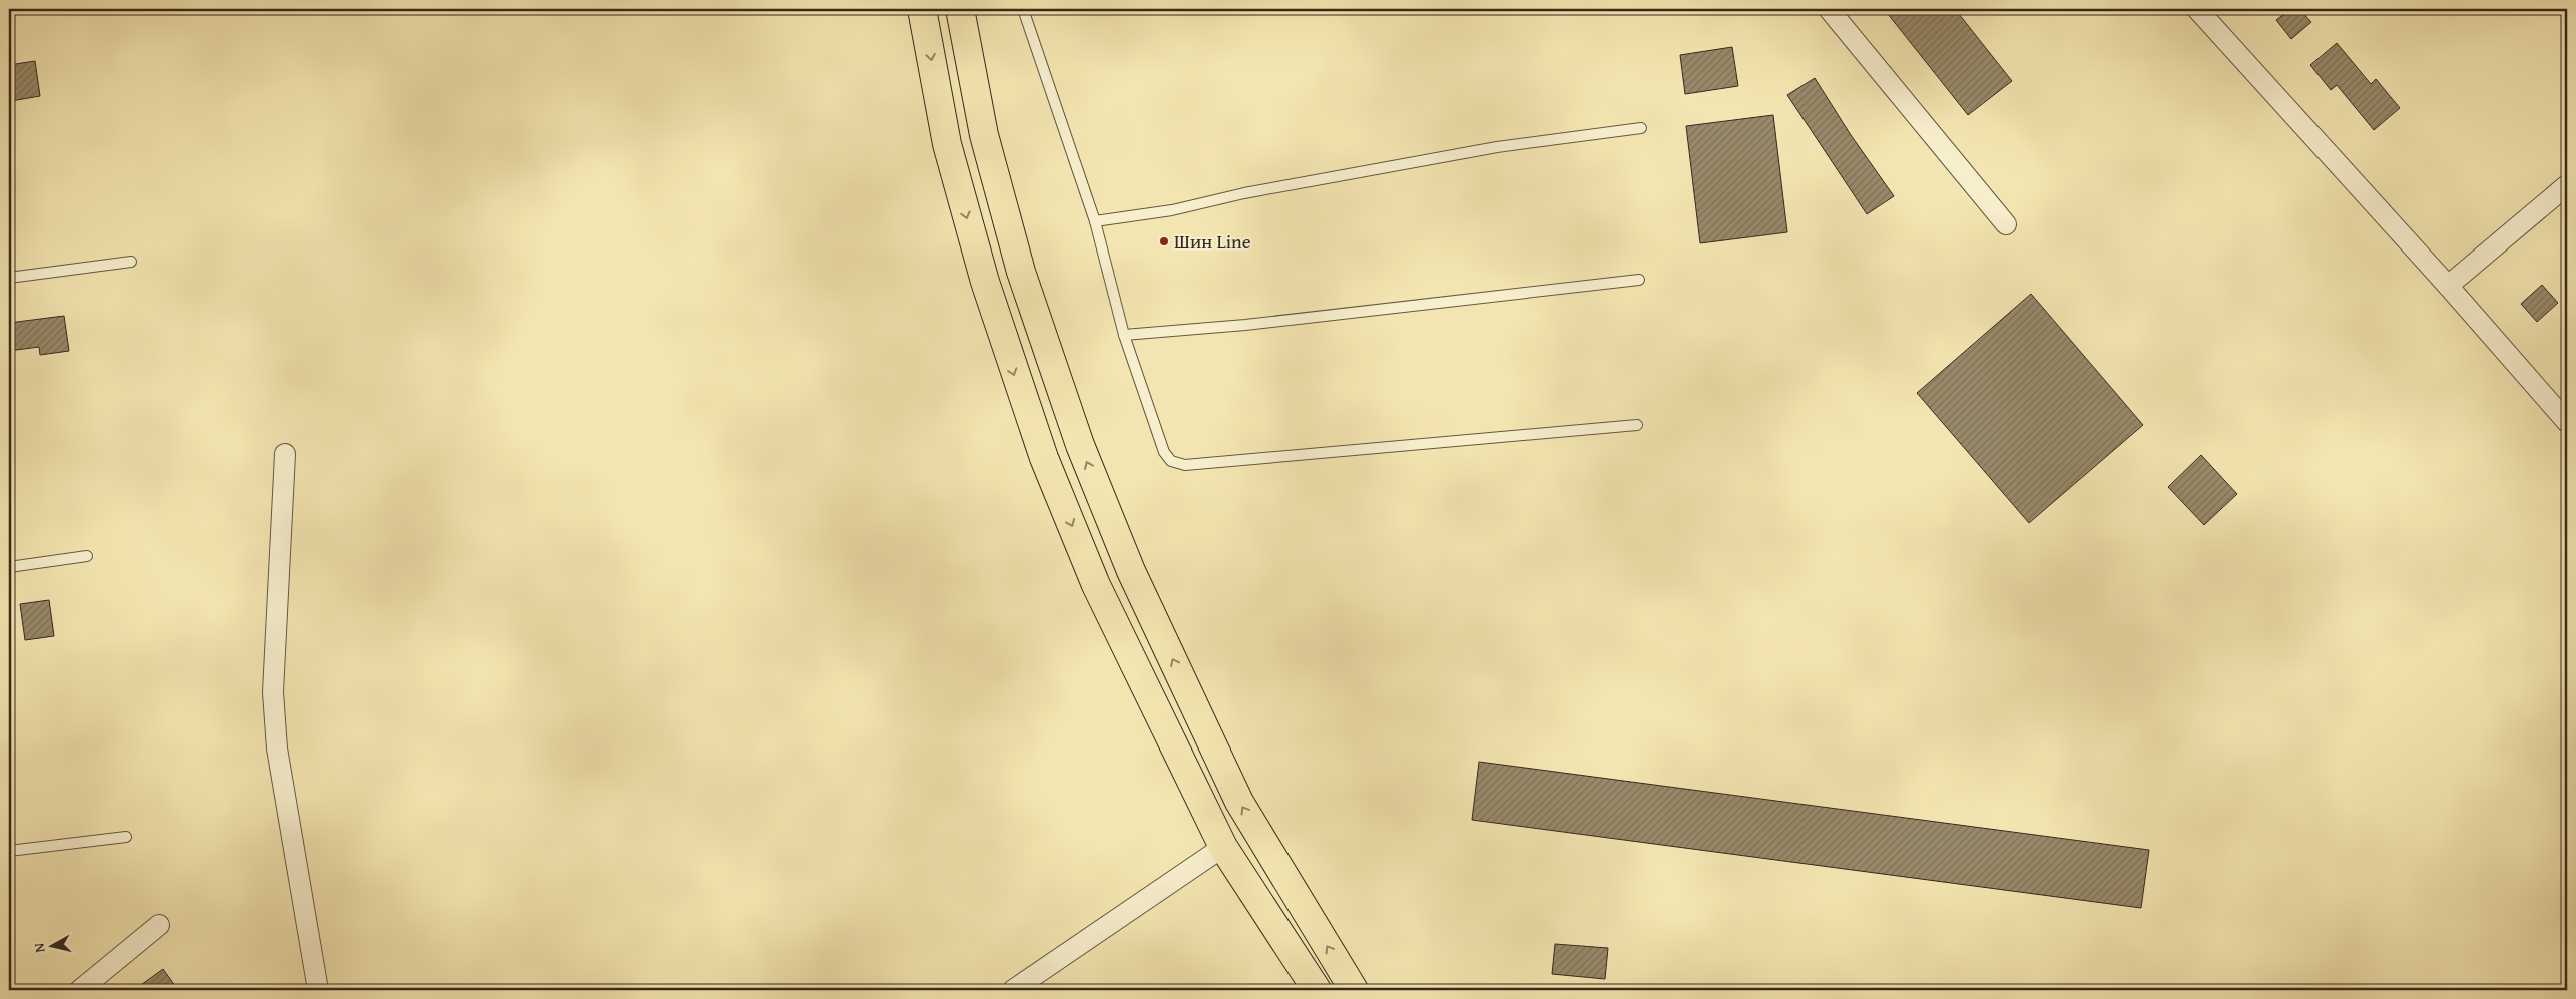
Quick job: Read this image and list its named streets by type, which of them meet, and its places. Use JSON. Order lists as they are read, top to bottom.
{
  "places": ["Шин Line"],
  "north": "left"
}
